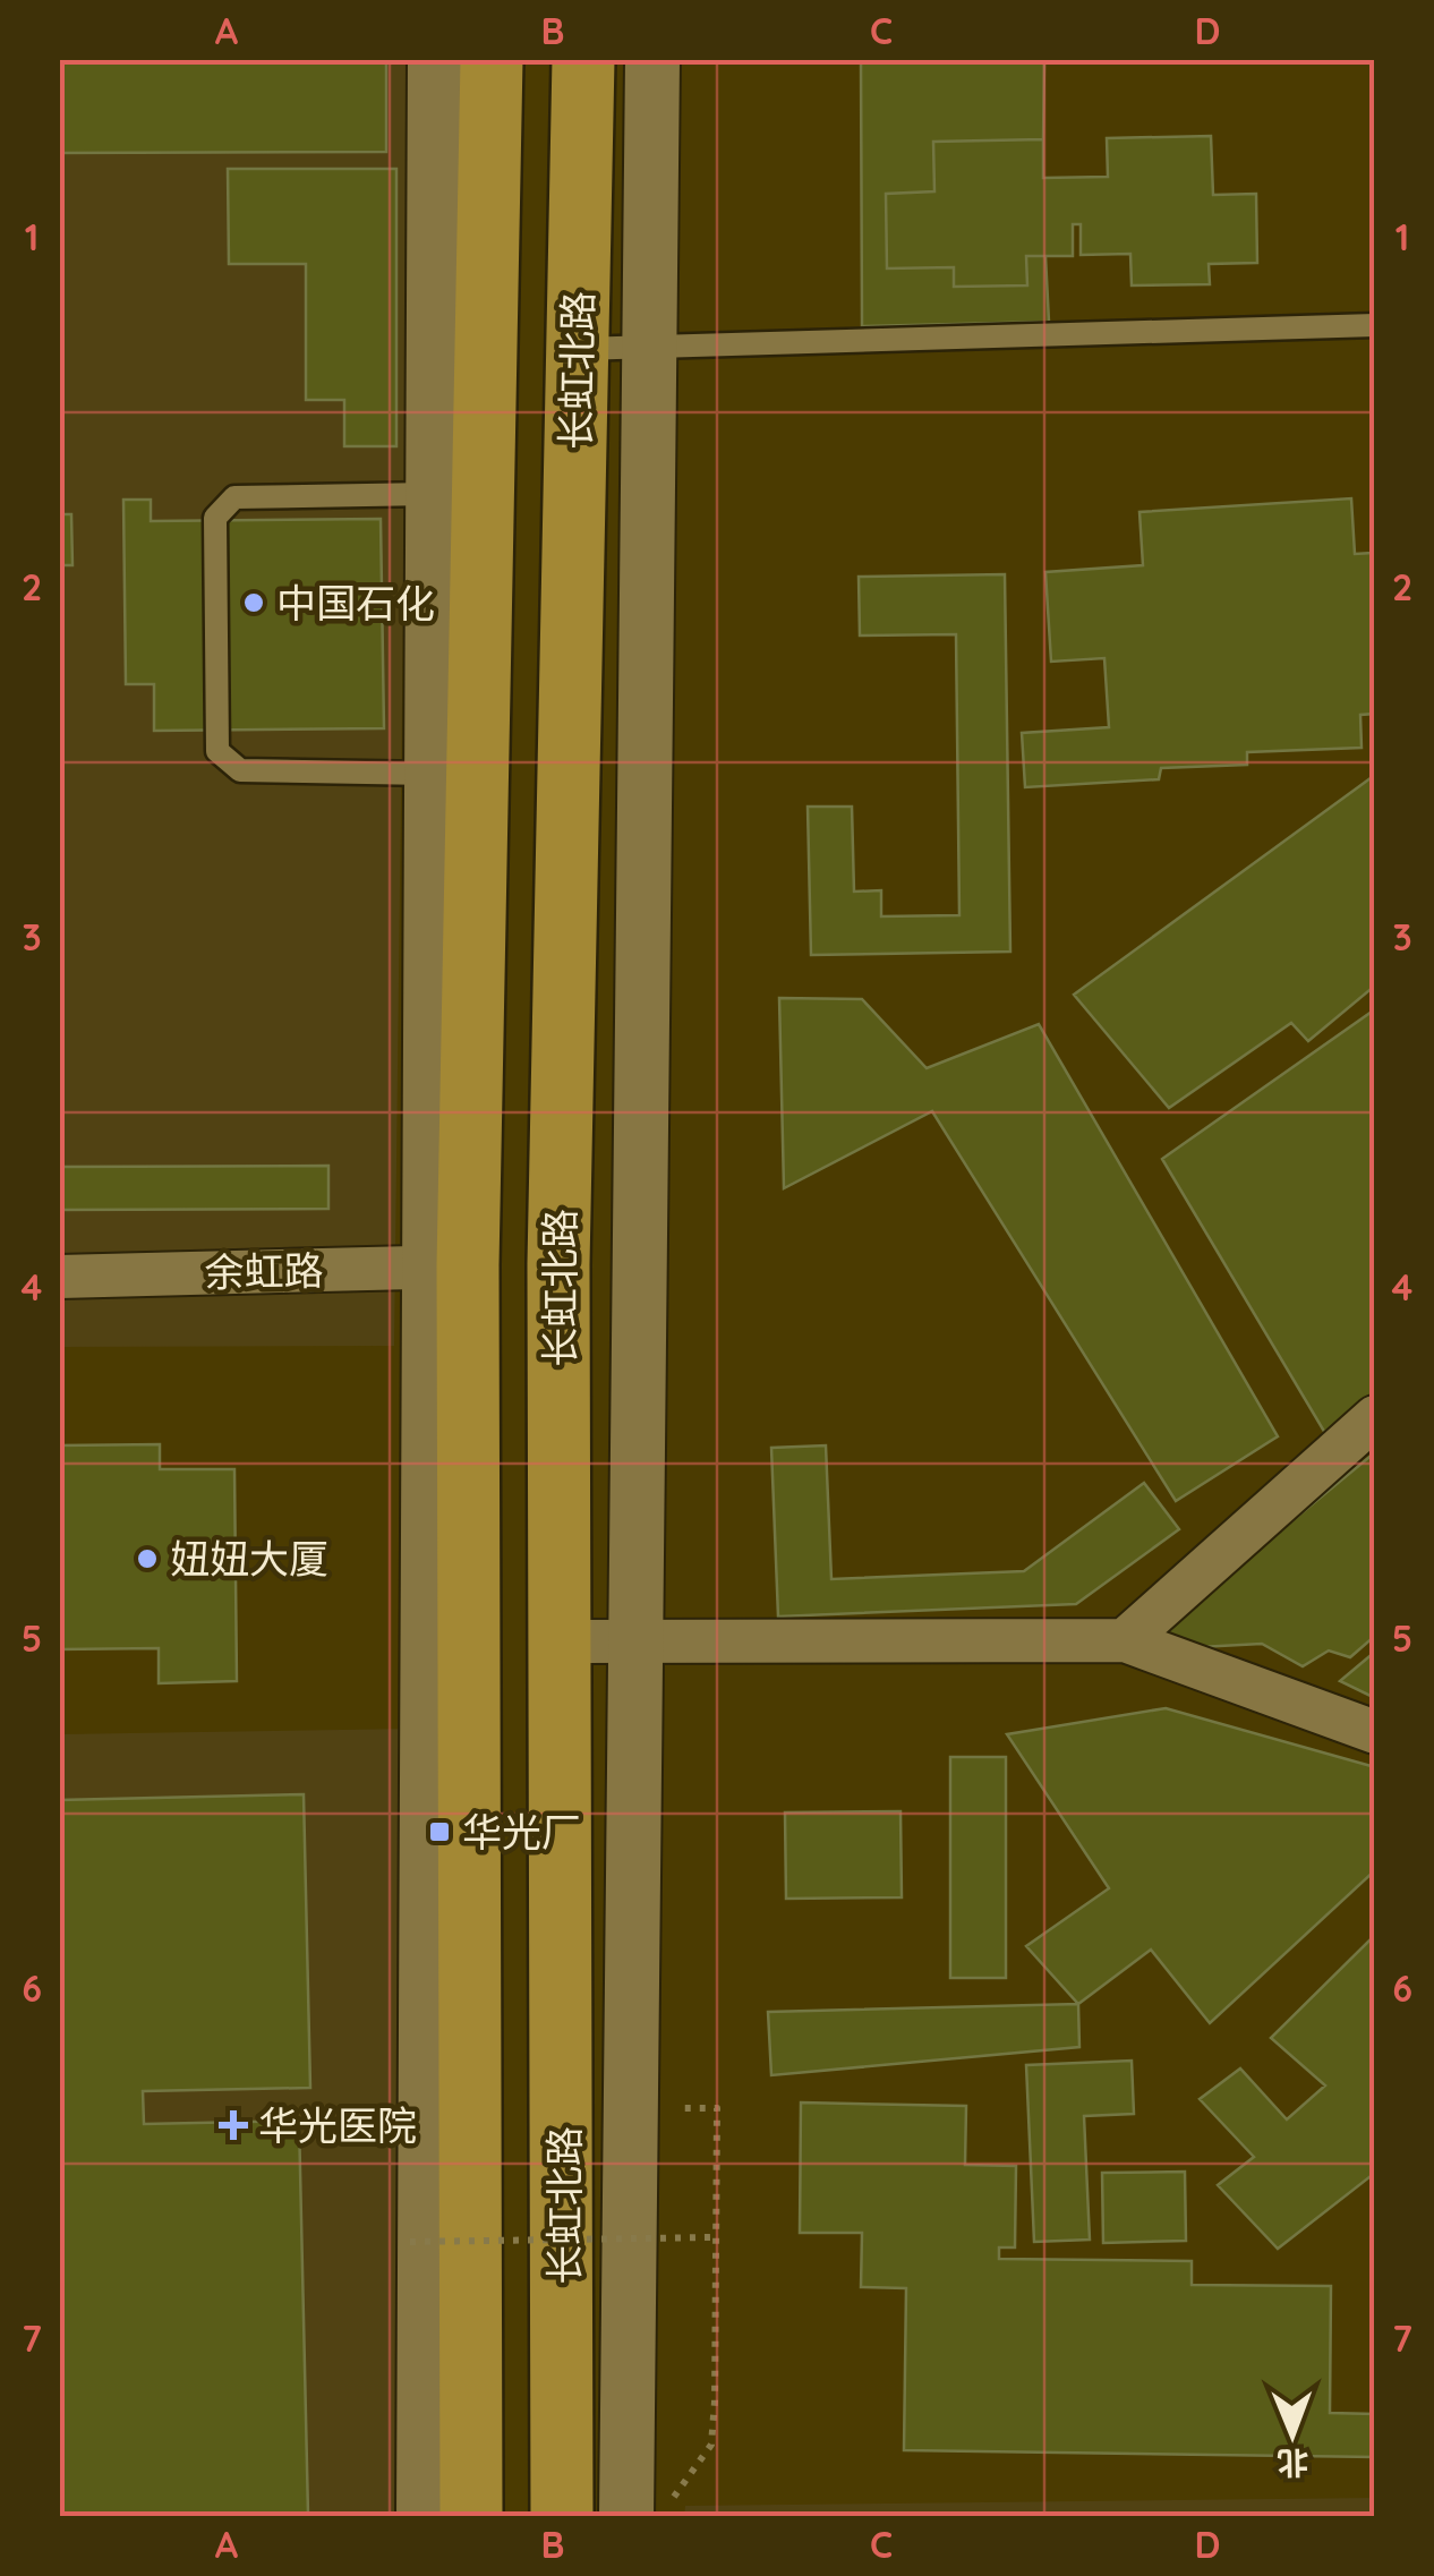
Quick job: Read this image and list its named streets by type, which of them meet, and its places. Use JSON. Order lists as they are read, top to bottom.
{
  "streets": {
    "highway": ["长虹北路"],
    "street": ["余虹路"]
  },
  "places": {
    "other": ["中国石化", "妞妞大厦"],
    "transit": ["华光厂"],
    "health": ["华光医院"]
  },
  "north": "bottom",
  "grid": {
    "columns": [
      "A",
      "B",
      "C",
      "D"
    ],
    "rows": [
      "1",
      "2",
      "3",
      "4",
      "5",
      "6",
      "7"
    ]
  }
}
